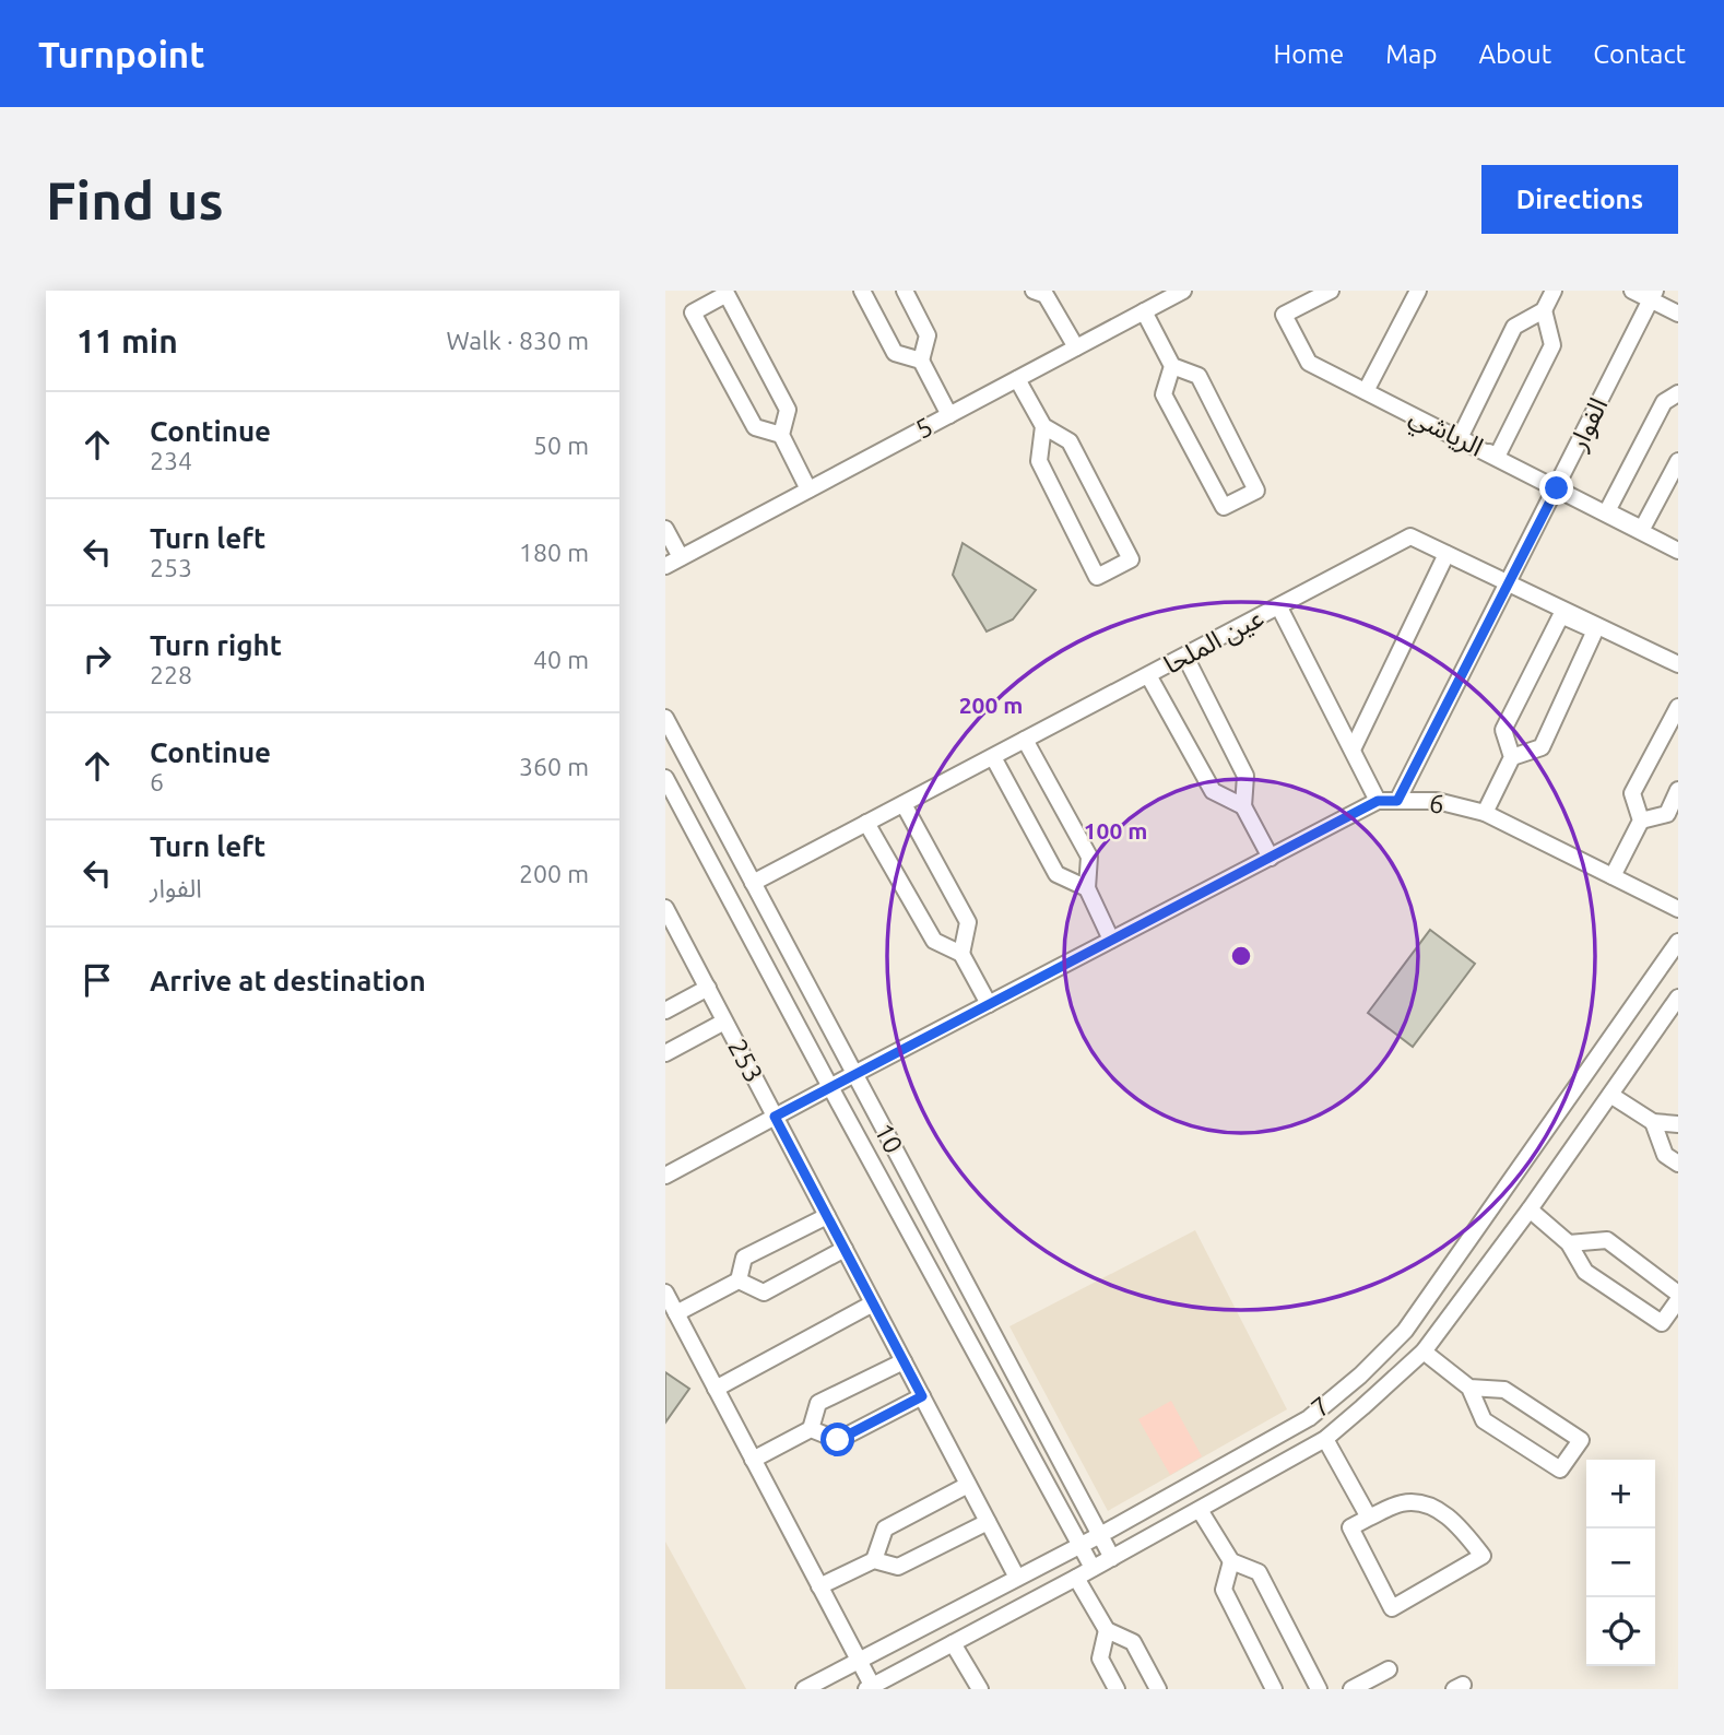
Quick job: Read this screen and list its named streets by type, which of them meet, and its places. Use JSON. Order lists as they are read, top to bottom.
{
  "streets": {
    "street": [
      "الفوار",
      "5",
      "الرياشي",
      "عين الملحا",
      "6",
      "253",
      "10",
      "7"
    ]
  },
  "crossings": [
    ["الفوار", "الرياشي"],
    ["الفوار", "عين الملحا"],
    ["الفوار", "6"],
    ["عين الملحا", "10"],
    ["6", "253"],
    ["6", "10"],
    ["253", "7"],
    ["10", "7"]
  ],
  "page": {
    "header": "Turnpoint",
    "nav": [
      "Home",
      "Map",
      "About",
      "Contact"
    ],
    "buttons": "Directions",
    "title": "Find us",
    "heading": ["11 min", "Walk · 830 m"],
    "list": [
      ["Continue", "234", "50 m"],
      ["Turn left", "253", "180 m"],
      ["Turn right", "228", "40 m"],
      ["Continue", "6", "360 m"],
      ["Turn left", "الفوار", "200 m"],
      "Arrive at destination"
    ],
    "map_buttons": ["+", "−"]
  },
  "rings": ["200 m", "100 m"]
}
